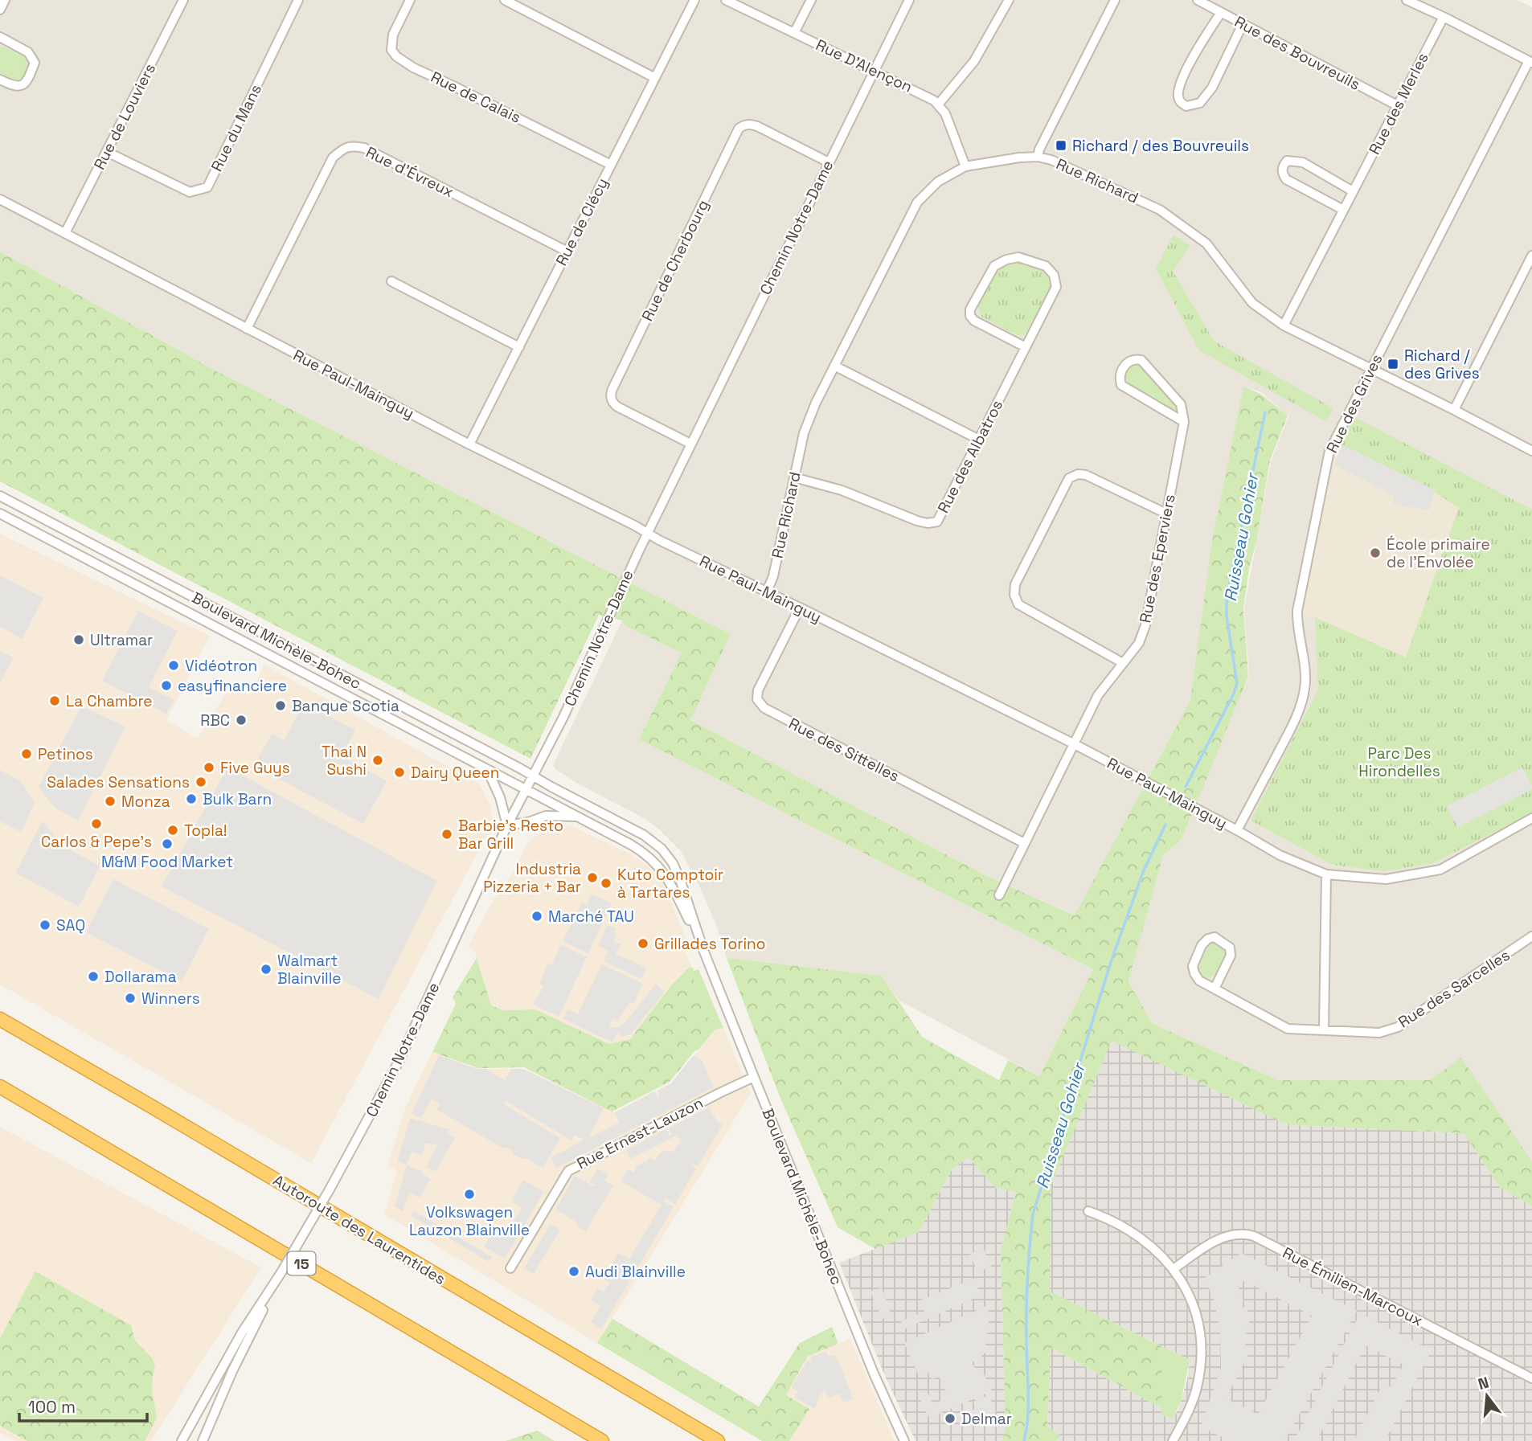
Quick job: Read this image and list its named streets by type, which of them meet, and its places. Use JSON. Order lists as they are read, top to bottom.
{
  "streets": {
    "highway": ["Autoroute des Laurentides", "15"],
    "street": [
      "Rue des Bouvreuils",
      "Rue D'Alençon",
      "Rue de Calais",
      "Rue des Merles",
      "Rue de Louviers",
      "Rue du Mans",
      "Rue d'Évreux",
      "Rue Richard",
      "Rue de Clécy",
      "Chemin Notre-Dame",
      "Rue de Cherbourg",
      "Rue Paul-Mainguy",
      "Rue des Grives",
      "Rue des Albatros",
      "Rue des Eperviers",
      "Boulevard Michèle-Bohec",
      "Rue des Sittelles",
      "Rue des Sarcelles",
      "Rue Ernest-Lauzon",
      "Rue Émilien-Marcoux"
    ]
  },
  "crossings": [
    ["Rue des Bouvreuils", "Rue des Merles"],
    ["Rue D'Alençon", "Chemin Notre-Dame"],
    ["Rue de Calais", "Rue de Clécy"],
    ["Rue des Merles", "Rue Richard"],
    ["Rue de Louviers", "Rue du Mans"],
    ["Rue de Louviers", "Rue Paul-Mainguy"],
    ["Rue d'Évreux", "Rue de Clécy"],
    ["Rue d'Évreux", "Rue Paul-Mainguy"],
    ["Rue Richard", "Rue Paul-Mainguy"],
    ["Rue Richard", "Rue des Grives"],
    ["Rue Richard", "Rue des Albatros"],
    ["Rue de Clécy", "Rue Paul-Mainguy"],
    ["Chemin Notre-Dame", "Rue de Cherbourg"],
    ["Chemin Notre-Dame", "Rue Paul-Mainguy"],
    ["Chemin Notre-Dame", "Boulevard Michèle-Bohec"],
    ["Rue Paul-Mainguy", "Rue des Grives"],
    ["Rue Paul-Mainguy", "Rue des Eperviers"],
    ["Rue Paul-Mainguy", "Rue des Sittelles"],
    ["Rue des Eperviers", "Rue des Sittelles"],
    ["Boulevard Michèle-Bohec", "Rue Ernest-Lauzon"]
  ],
  "water": ["Ruisseau Gohier"],
  "parks": ["Parc Des Hirondelles"],
  "places": {
    "transit": ["Richard / des Bouvreuils", "Richard / des Grives"],
    "other": [
      "École primaire de l'Envolée",
      "Ultramar",
      "Vidéotron",
      "easyfinanciere",
      "La Chambre",
      "Banque Scotia",
      "RBC",
      "Petinos",
      "Thai N Sushi",
      "Five Guys",
      "Dairy Queen",
      "Salades Sensations",
      "Bulk Barn",
      "Monza",
      "Carlos & Pepe's",
      "Topla!",
      "Barbie's Resto Bar Grill",
      "M&M Food Market",
      "Industria Pizzeria + Bar",
      "Kuto Comptoir à Tartares",
      "Marché TAU",
      "SAQ",
      "Grillades Torino",
      "Walmart Blainville",
      "Dollarama",
      "Winners",
      "Volkswagen Lauzon Blainville",
      "Audi Blainville",
      "Delmar"
    ]
  },
  "scale_bar": "100 m",
  "north": "top"
}
